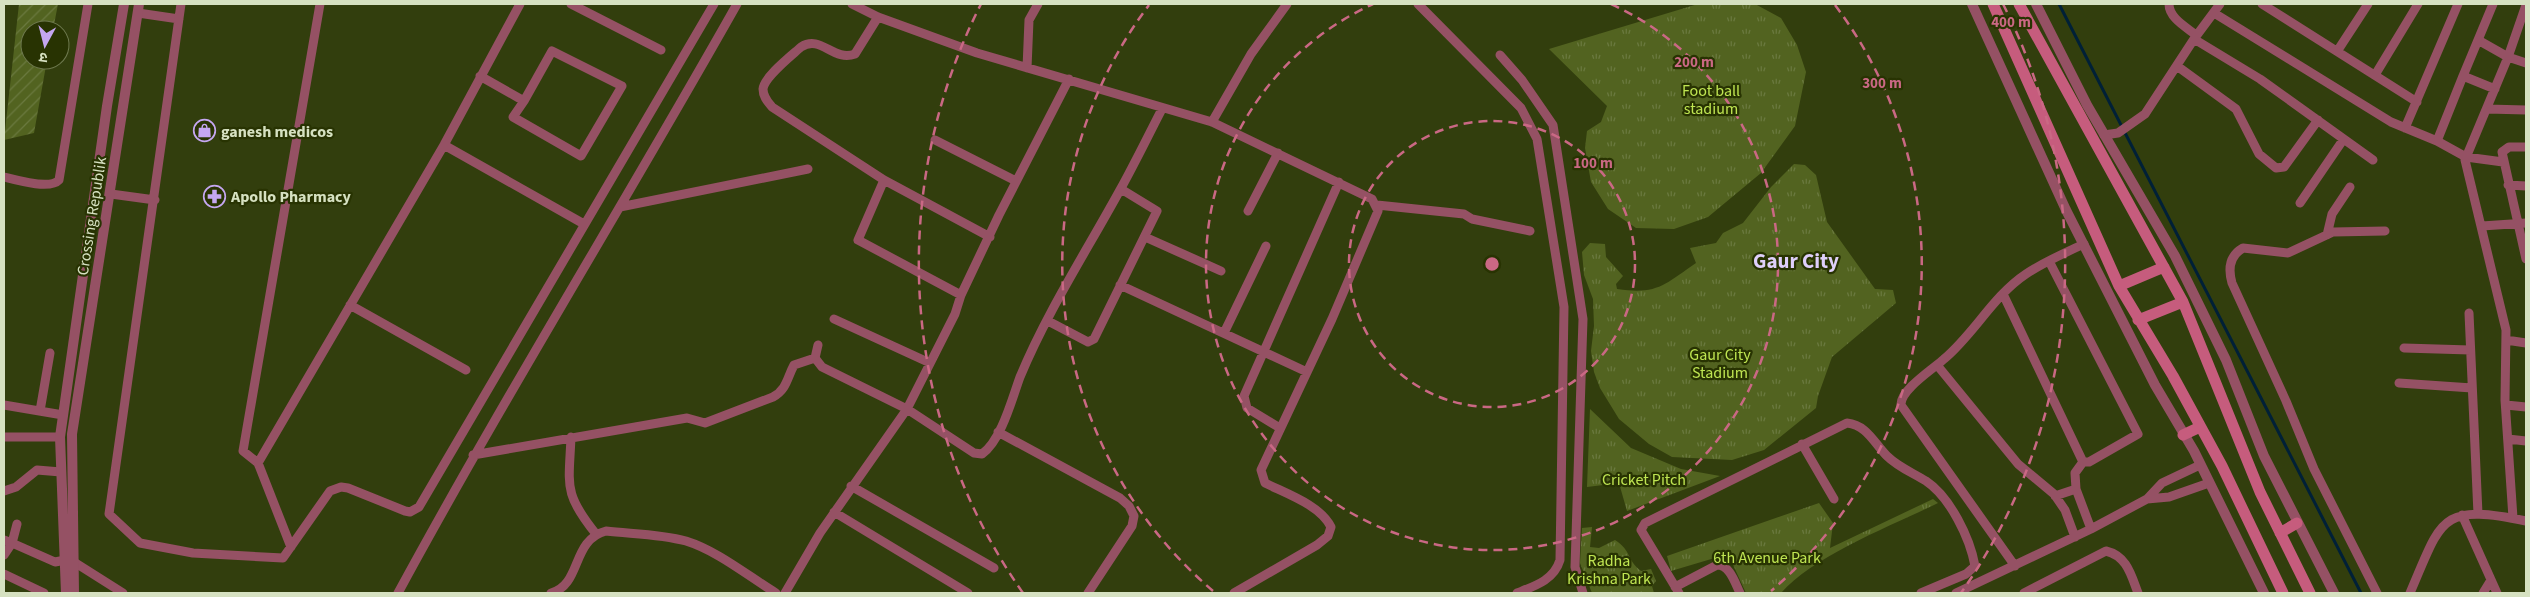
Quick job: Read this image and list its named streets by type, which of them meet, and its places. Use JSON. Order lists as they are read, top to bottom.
{
  "streets": {
    "street": ["Crossing Republik"]
  },
  "districts": ["Gaur City"],
  "parks": [
    "Foot ball stadium",
    "Gaur City Stadium",
    "Cricket Pitch",
    "6th Avenue Park",
    "Radha Krishna Park"
  ],
  "places": {
    "shop": ["ganesh medicos"],
    "pharmacy": ["Apollo Pharmacy"]
  },
  "north": "bottom",
  "rings": [
    "400 m",
    "200 m",
    "300 m",
    "100 m"
  ]
}
